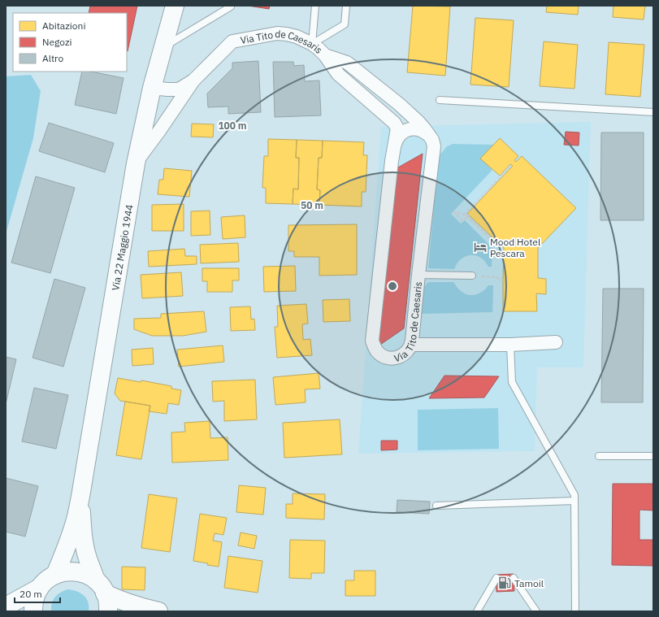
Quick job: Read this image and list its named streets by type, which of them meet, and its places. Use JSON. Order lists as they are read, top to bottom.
{
  "streets": {
    "main road": ["Via 22 Maggio 1944"],
    "street": ["Via Tito de Caesaris"]
  },
  "crossings": [
    ["Via Tito de Caesaris", "Via 22 Maggio 1944"]
  ],
  "places": {
    "hotel": ["Mood Hotel Pescara"],
    "fuel station": ["Tamoil"]
  },
  "legend": ["Abitazioni", "Negozi", "Altro"],
  "scale_bar": "20 m",
  "rings": ["100 m", "50 m"]
}
